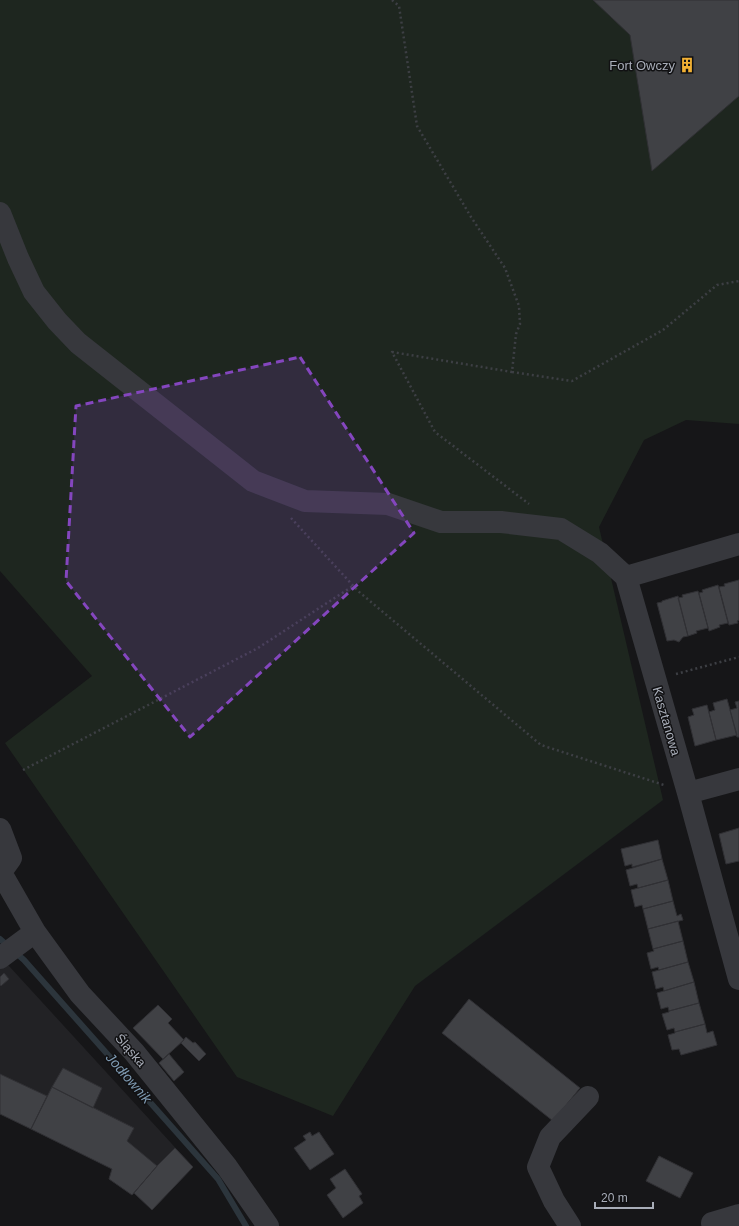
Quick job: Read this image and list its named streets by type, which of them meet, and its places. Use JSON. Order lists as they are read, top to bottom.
{
  "streets": {
    "street": ["Kasztanowa", "Śląska"]
  },
  "water": ["Jodłownik"],
  "places": {
    "building": ["Fort Owczy"]
  },
  "scale_bar": "20 m"
}
